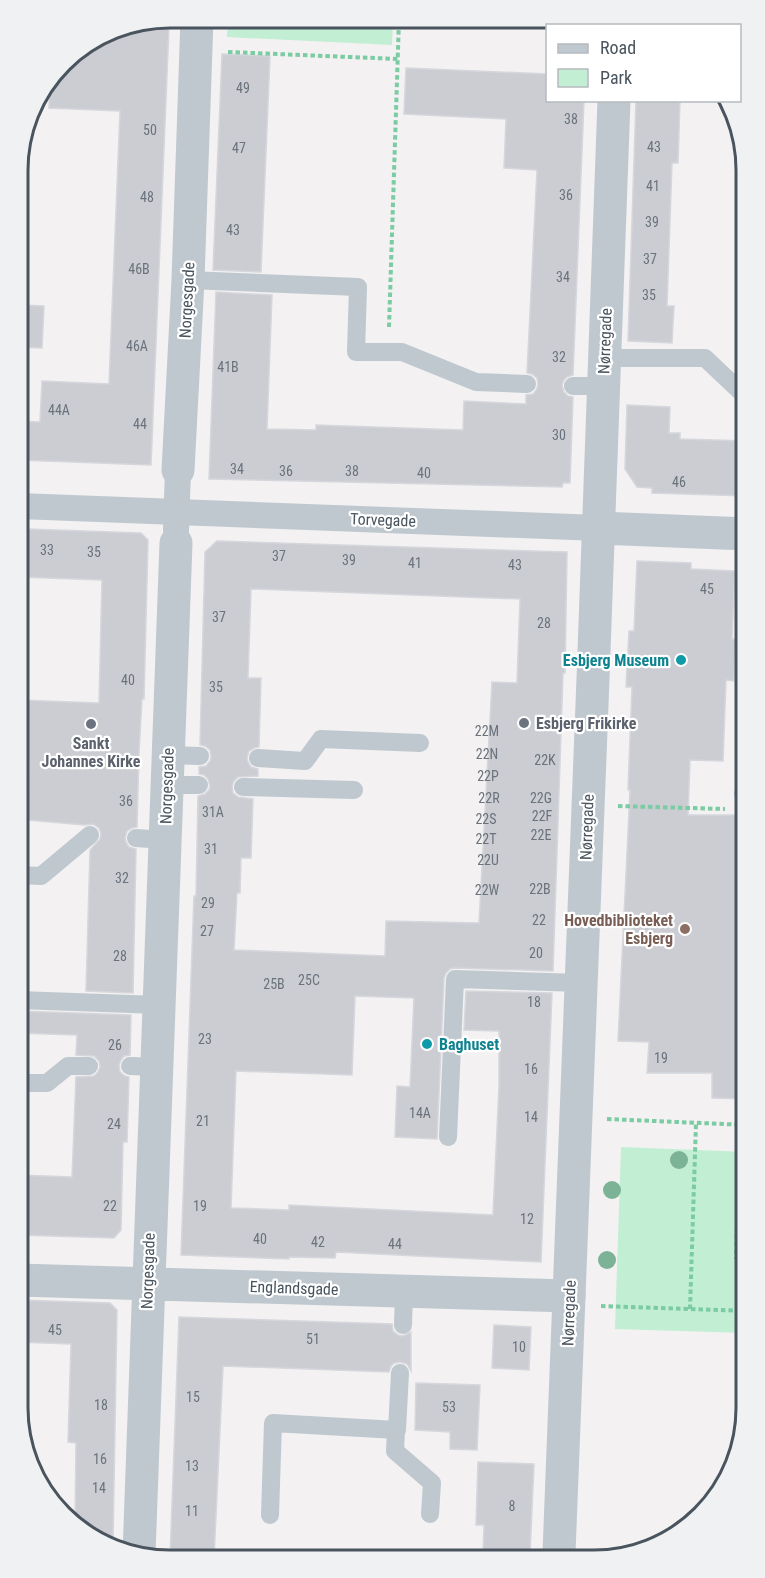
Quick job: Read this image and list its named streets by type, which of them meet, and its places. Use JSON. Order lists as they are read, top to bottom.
{
  "streets": {
    "street": [
      "Norgesgade",
      "Nørregade",
      "Torvegade",
      "Englandsgade"
    ]
  },
  "crossings": [
    ["Norgesgade", "Torvegade"],
    ["Norgesgade", "Englandsgade"],
    ["Nørregade", "Torvegade"],
    ["Nørregade", "Englandsgade"]
  ],
  "places": [
    "Esbjerg Museum",
    "Esbjerg Frikirke",
    "Sankt Johannes Kirke",
    "Hovedbiblioteket Esbjerg",
    "Baghuset"
  ],
  "house_numbers": [
    "49",
    "38",
    "50",
    "43",
    "47",
    "41",
    "36",
    "48",
    "39",
    "43",
    "37",
    "46B",
    "34",
    "35",
    "46A",
    "32",
    "41B",
    "44A",
    "44",
    "30",
    "34",
    "36",
    "38",
    "40",
    "46",
    "33",
    "35",
    "37",
    "39",
    "41",
    "43",
    "45",
    "37",
    "28",
    "40",
    "35",
    "22M",
    "22N",
    "22K",
    "22P",
    "22R",
    "22G",
    "36",
    "31A",
    "22F",
    "22S",
    "22E",
    "22T",
    "31",
    "22U",
    "32",
    "22B",
    "22W",
    "29",
    "22",
    "27",
    "20",
    "28",
    "25C",
    "25B",
    "18",
    "23",
    "26",
    "19",
    "16",
    "14A",
    "14",
    "21",
    "24",
    "22",
    "19",
    "12",
    "40",
    "42",
    "44",
    "45",
    "51",
    "10",
    "15",
    "18",
    "53",
    "16",
    "13",
    "14",
    "8",
    "11"
  ],
  "legend": ["Road", "Park"]
}
